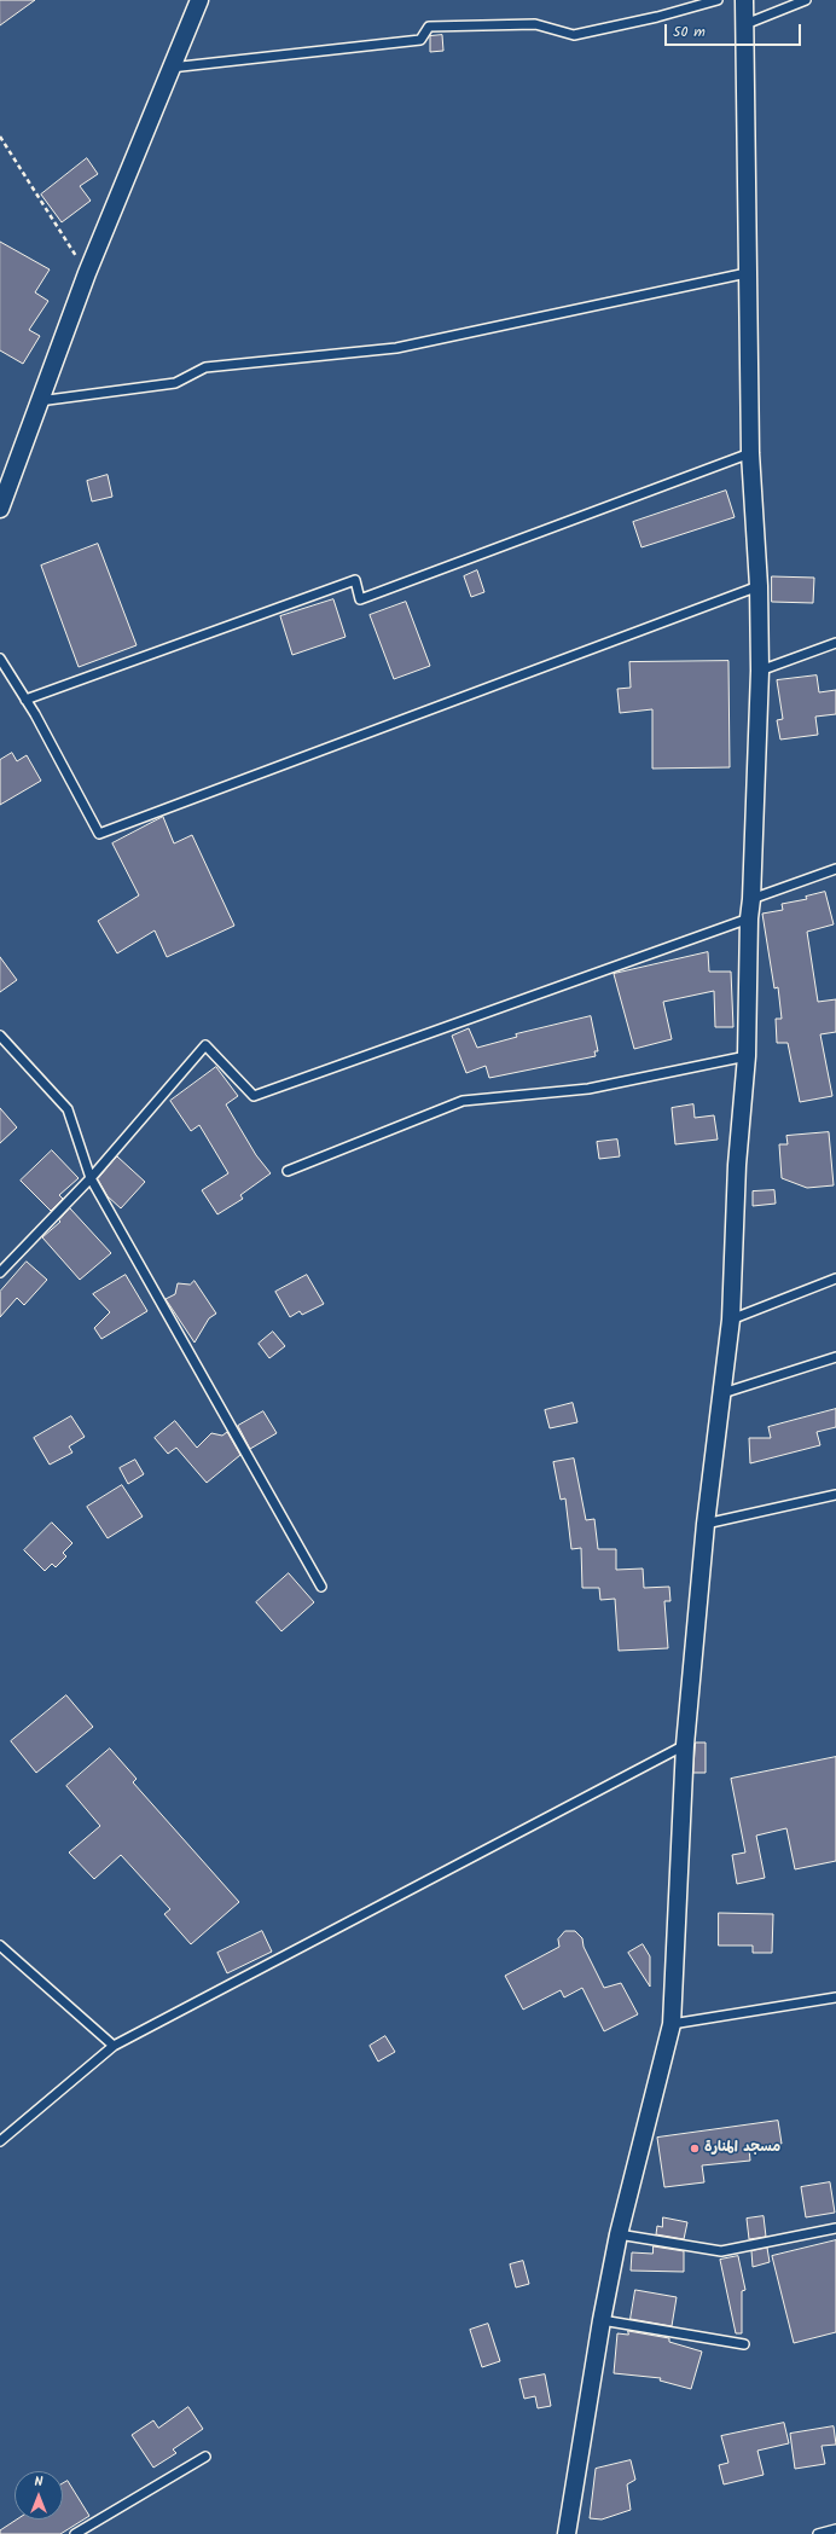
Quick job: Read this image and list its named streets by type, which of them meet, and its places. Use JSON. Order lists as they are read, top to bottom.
{
  "places": ["مسجد المنارة"],
  "scale_bar": "50 m",
  "north": "top"
}
